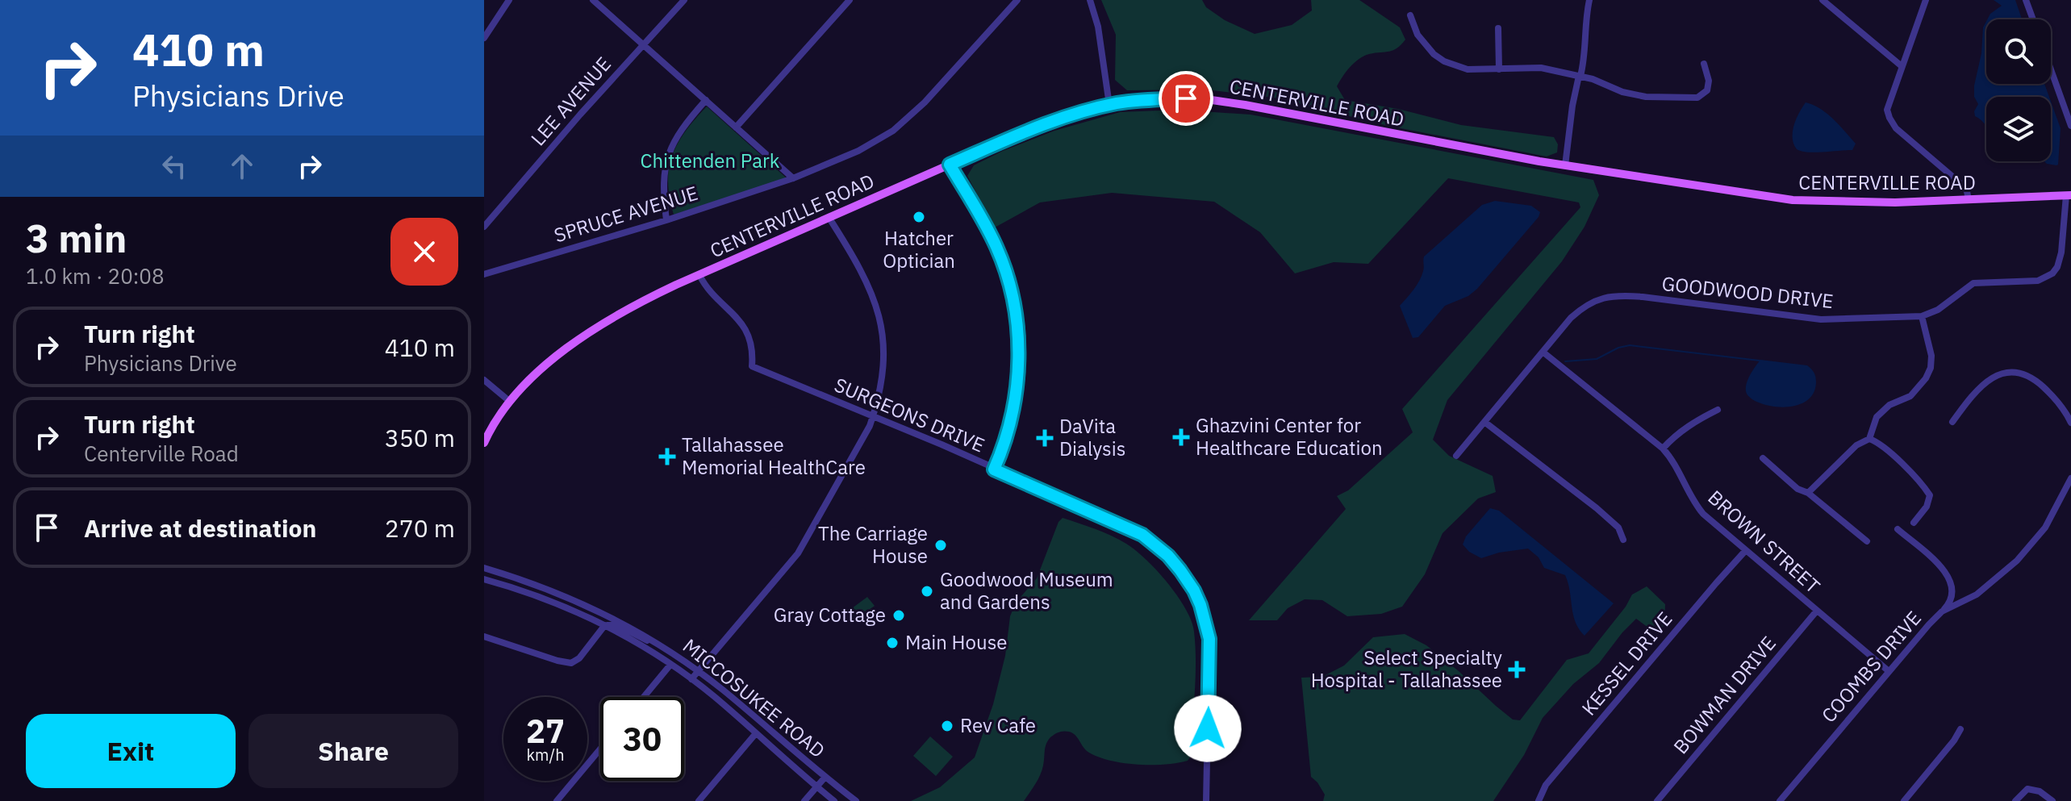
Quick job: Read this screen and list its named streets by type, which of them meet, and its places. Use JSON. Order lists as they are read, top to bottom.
{
  "streets": {
    "main road": ["CENTERVILLE ROAD"],
    "street": [
      "LEE AVENUE",
      "SPRUCE AVENUE",
      "GOODWOOD DRIVE",
      "SURGEONS DRIVE",
      "BROWN STREET",
      "KESSEL DRIVE",
      "COOMBS DRIVE",
      "BOWMAN DRIVE",
      "MICCOSUKEE ROAD"
    ]
  },
  "crossings": [
    ["CENTERVILLE ROAD", "GOODWOOD DRIVE"],
    ["CENTERVILLE ROAD", "SURGEONS DRIVE"],
    ["GOODWOOD DRIVE", "BROWN STREET"],
    ["BROWN STREET", "KESSEL DRIVE"],
    ["BROWN STREET", "COOMBS DRIVE"],
    ["BROWN STREET", "BOWMAN DRIVE"]
  ],
  "parks": ["Chittenden Park"],
  "places": {
    "other": [
      "Hatcher Optician",
      "The Carriage House",
      "Goodwood Museum and Gardens",
      "Gray Cottage",
      "Main House",
      "Rev Cafe"
    ],
    "health": [
      "Ghazvini Center for Healthcare Education",
      "DaVita Dialysis",
      "Tallahassee Memorial HealthCare",
      "Select Specialty Hospital - Tallahassee"
    ]
  },
  "page": {
    "turn": ["410 m", "Physicians Drive"],
    "heading": ["3 min", "1.0 km · 20:08"],
    "list": [
      {
        "name": "Turn right",
        "note": "Physicians Drive",
        "value": "410 m"
      },
      {
        "name": "Turn right",
        "note": "Centerville Road",
        "value": "350 m"
      },
      {
        "name": "Arrive at destination",
        "value": "270 m"
      }
    ],
    "speed": "27 km/h",
    "limit": "30",
    "buttons": ["Exit", "Share"]
  }
}
